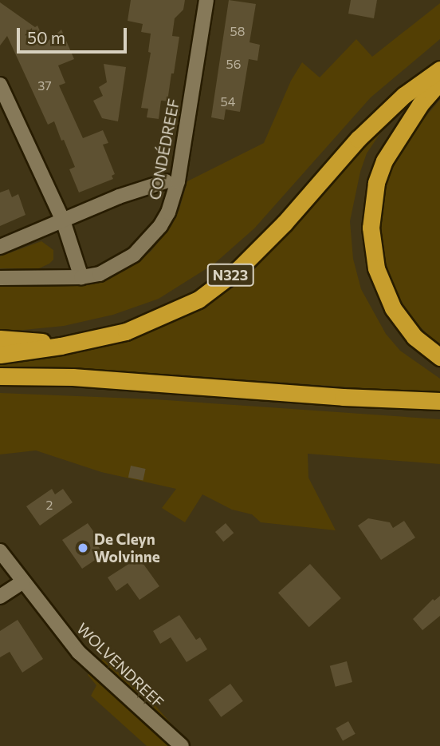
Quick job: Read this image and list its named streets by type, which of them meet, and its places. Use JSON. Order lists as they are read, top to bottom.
{
  "streets": {
    "highway": ["N323"],
    "street": ["CONDÉDREEF", "WOLVENDREEF"]
  },
  "places": ["De Cleyn Wolvinne"],
  "house_numbers": [
    "58",
    "56",
    "37",
    "54",
    "2"
  ],
  "scale_bar": "50 m"
}
